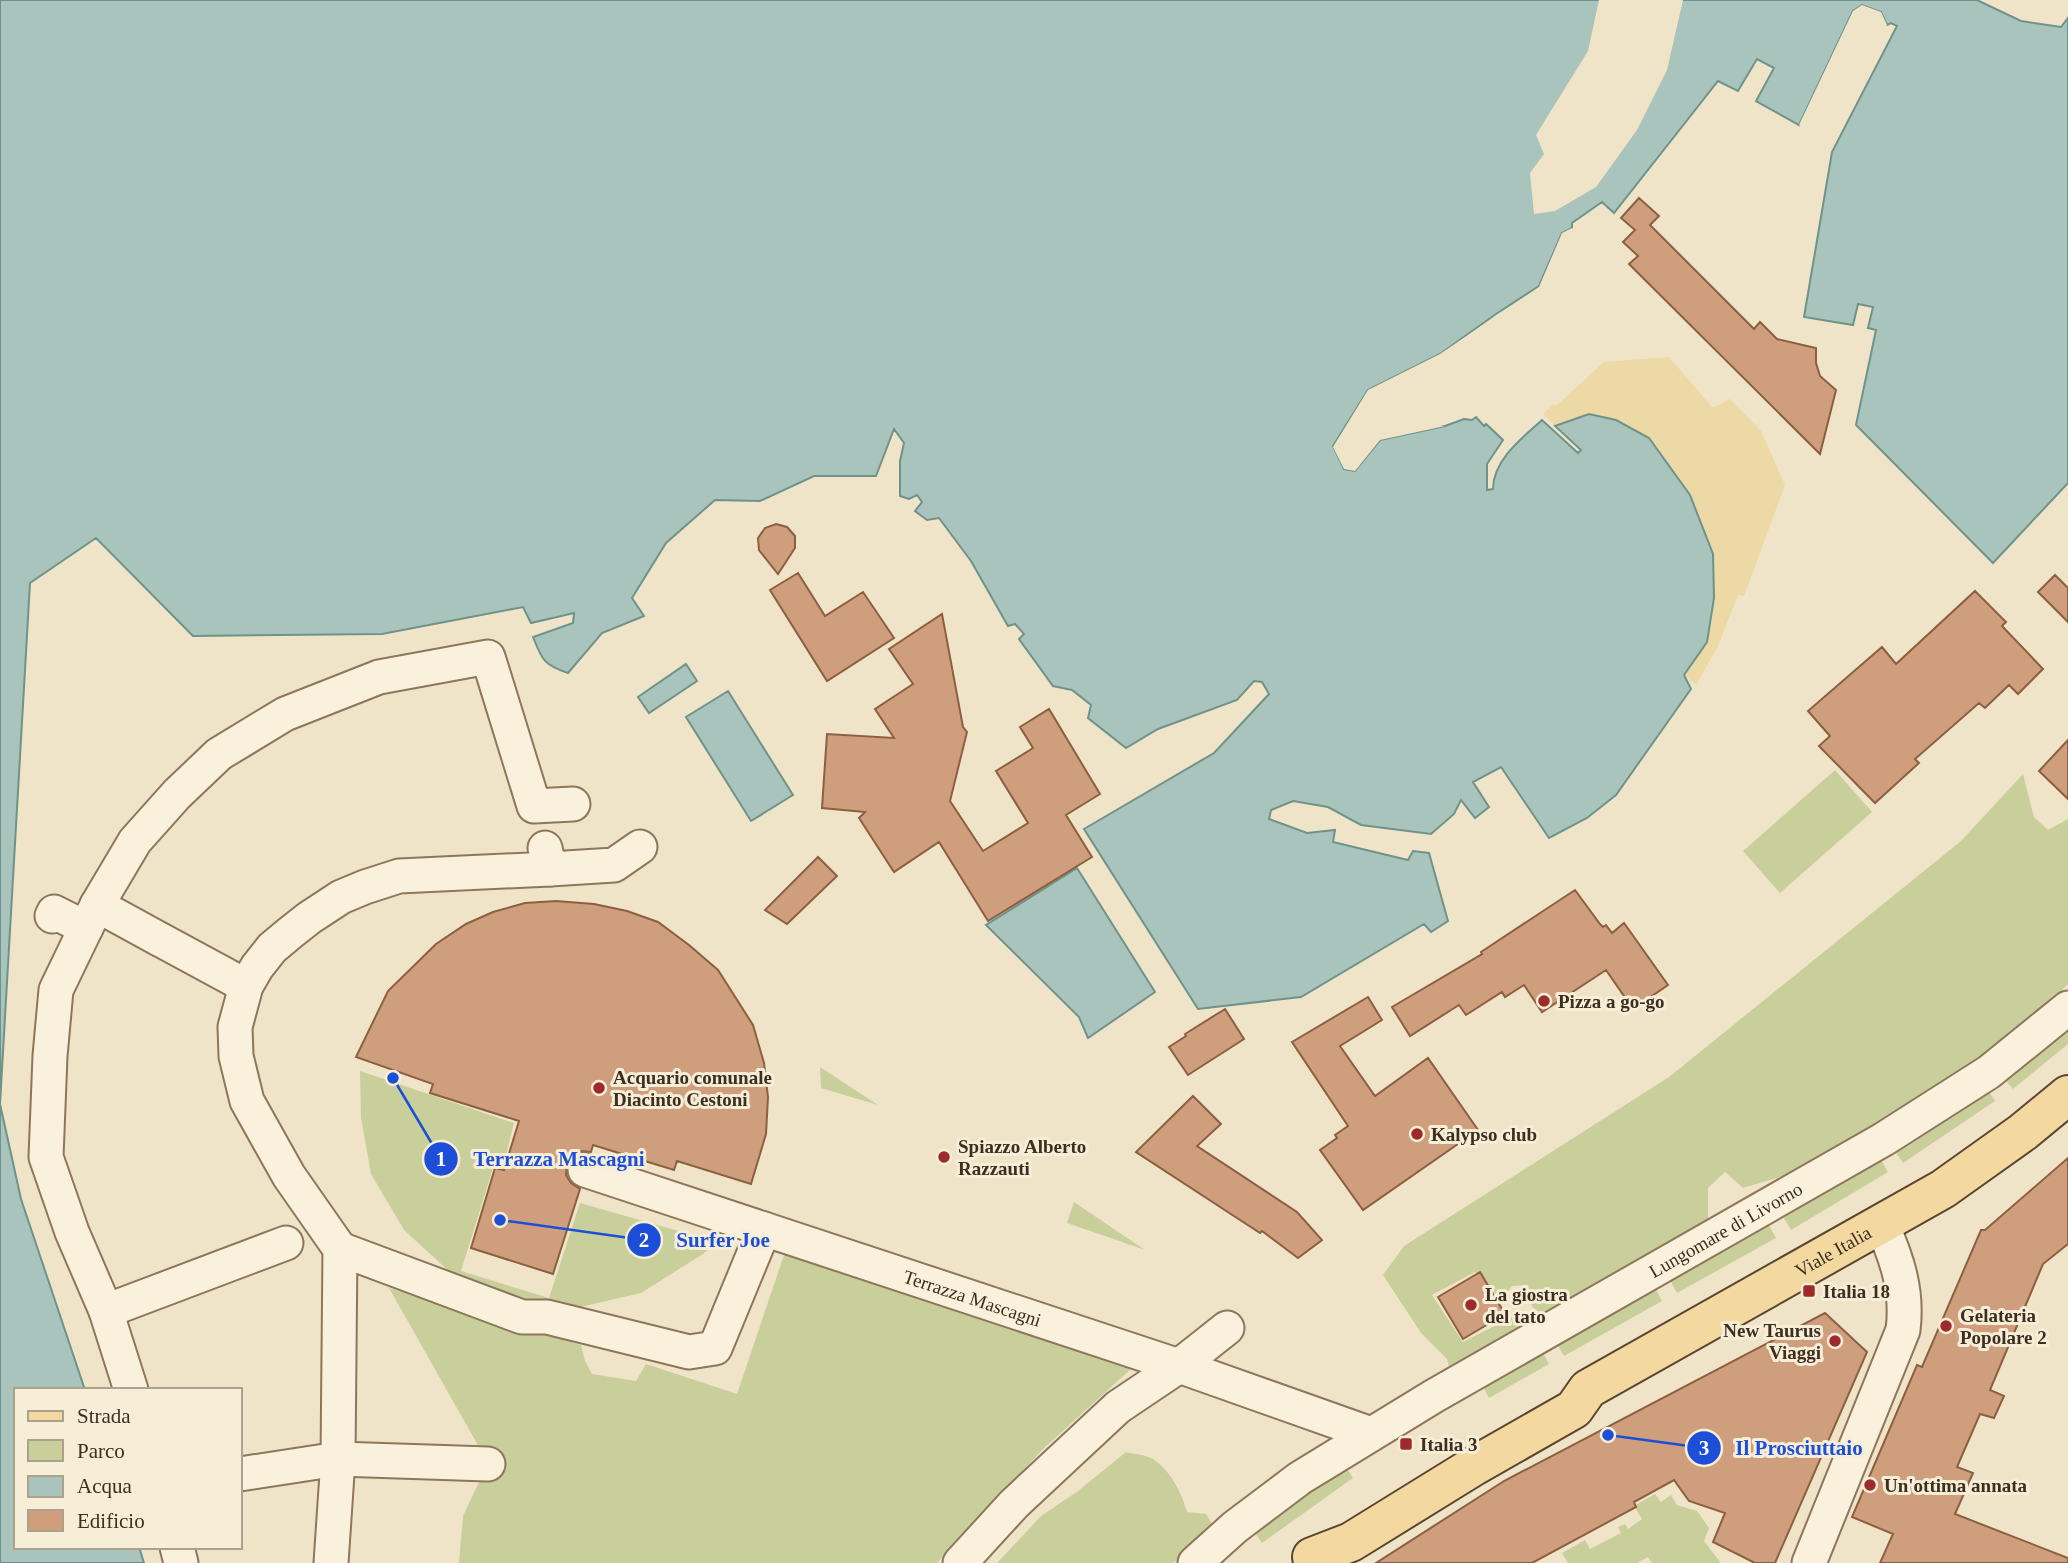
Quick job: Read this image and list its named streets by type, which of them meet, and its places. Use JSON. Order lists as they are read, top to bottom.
{
  "streets": {
    "main road": ["Viale Italia"],
    "street": ["Lungomare di Livorno", "Terrazza Mascagni"]
  },
  "crossings": [
    ["Lungomare di Livorno", "Terrazza Mascagni"]
  ],
  "places": {
    "other": [
      "Pizza a go-go",
      "Terrazza Mascagni",
      "Acquario comunale Diacinto Cestoni",
      "Kalypso club",
      "Spiazzo Alberto Razzauti",
      "Surfer Joe",
      "La giostra del tato",
      "Gelateria Popolare 2",
      "New Taurus Viaggi",
      "Il Prosciuttaio",
      "Un'ottima annata"
    ],
    "transit": ["Italia 18", "Italia 3"]
  },
  "legend": [
    "Strada",
    "Parco",
    "Acqua",
    "Edificio"
  ]
}
